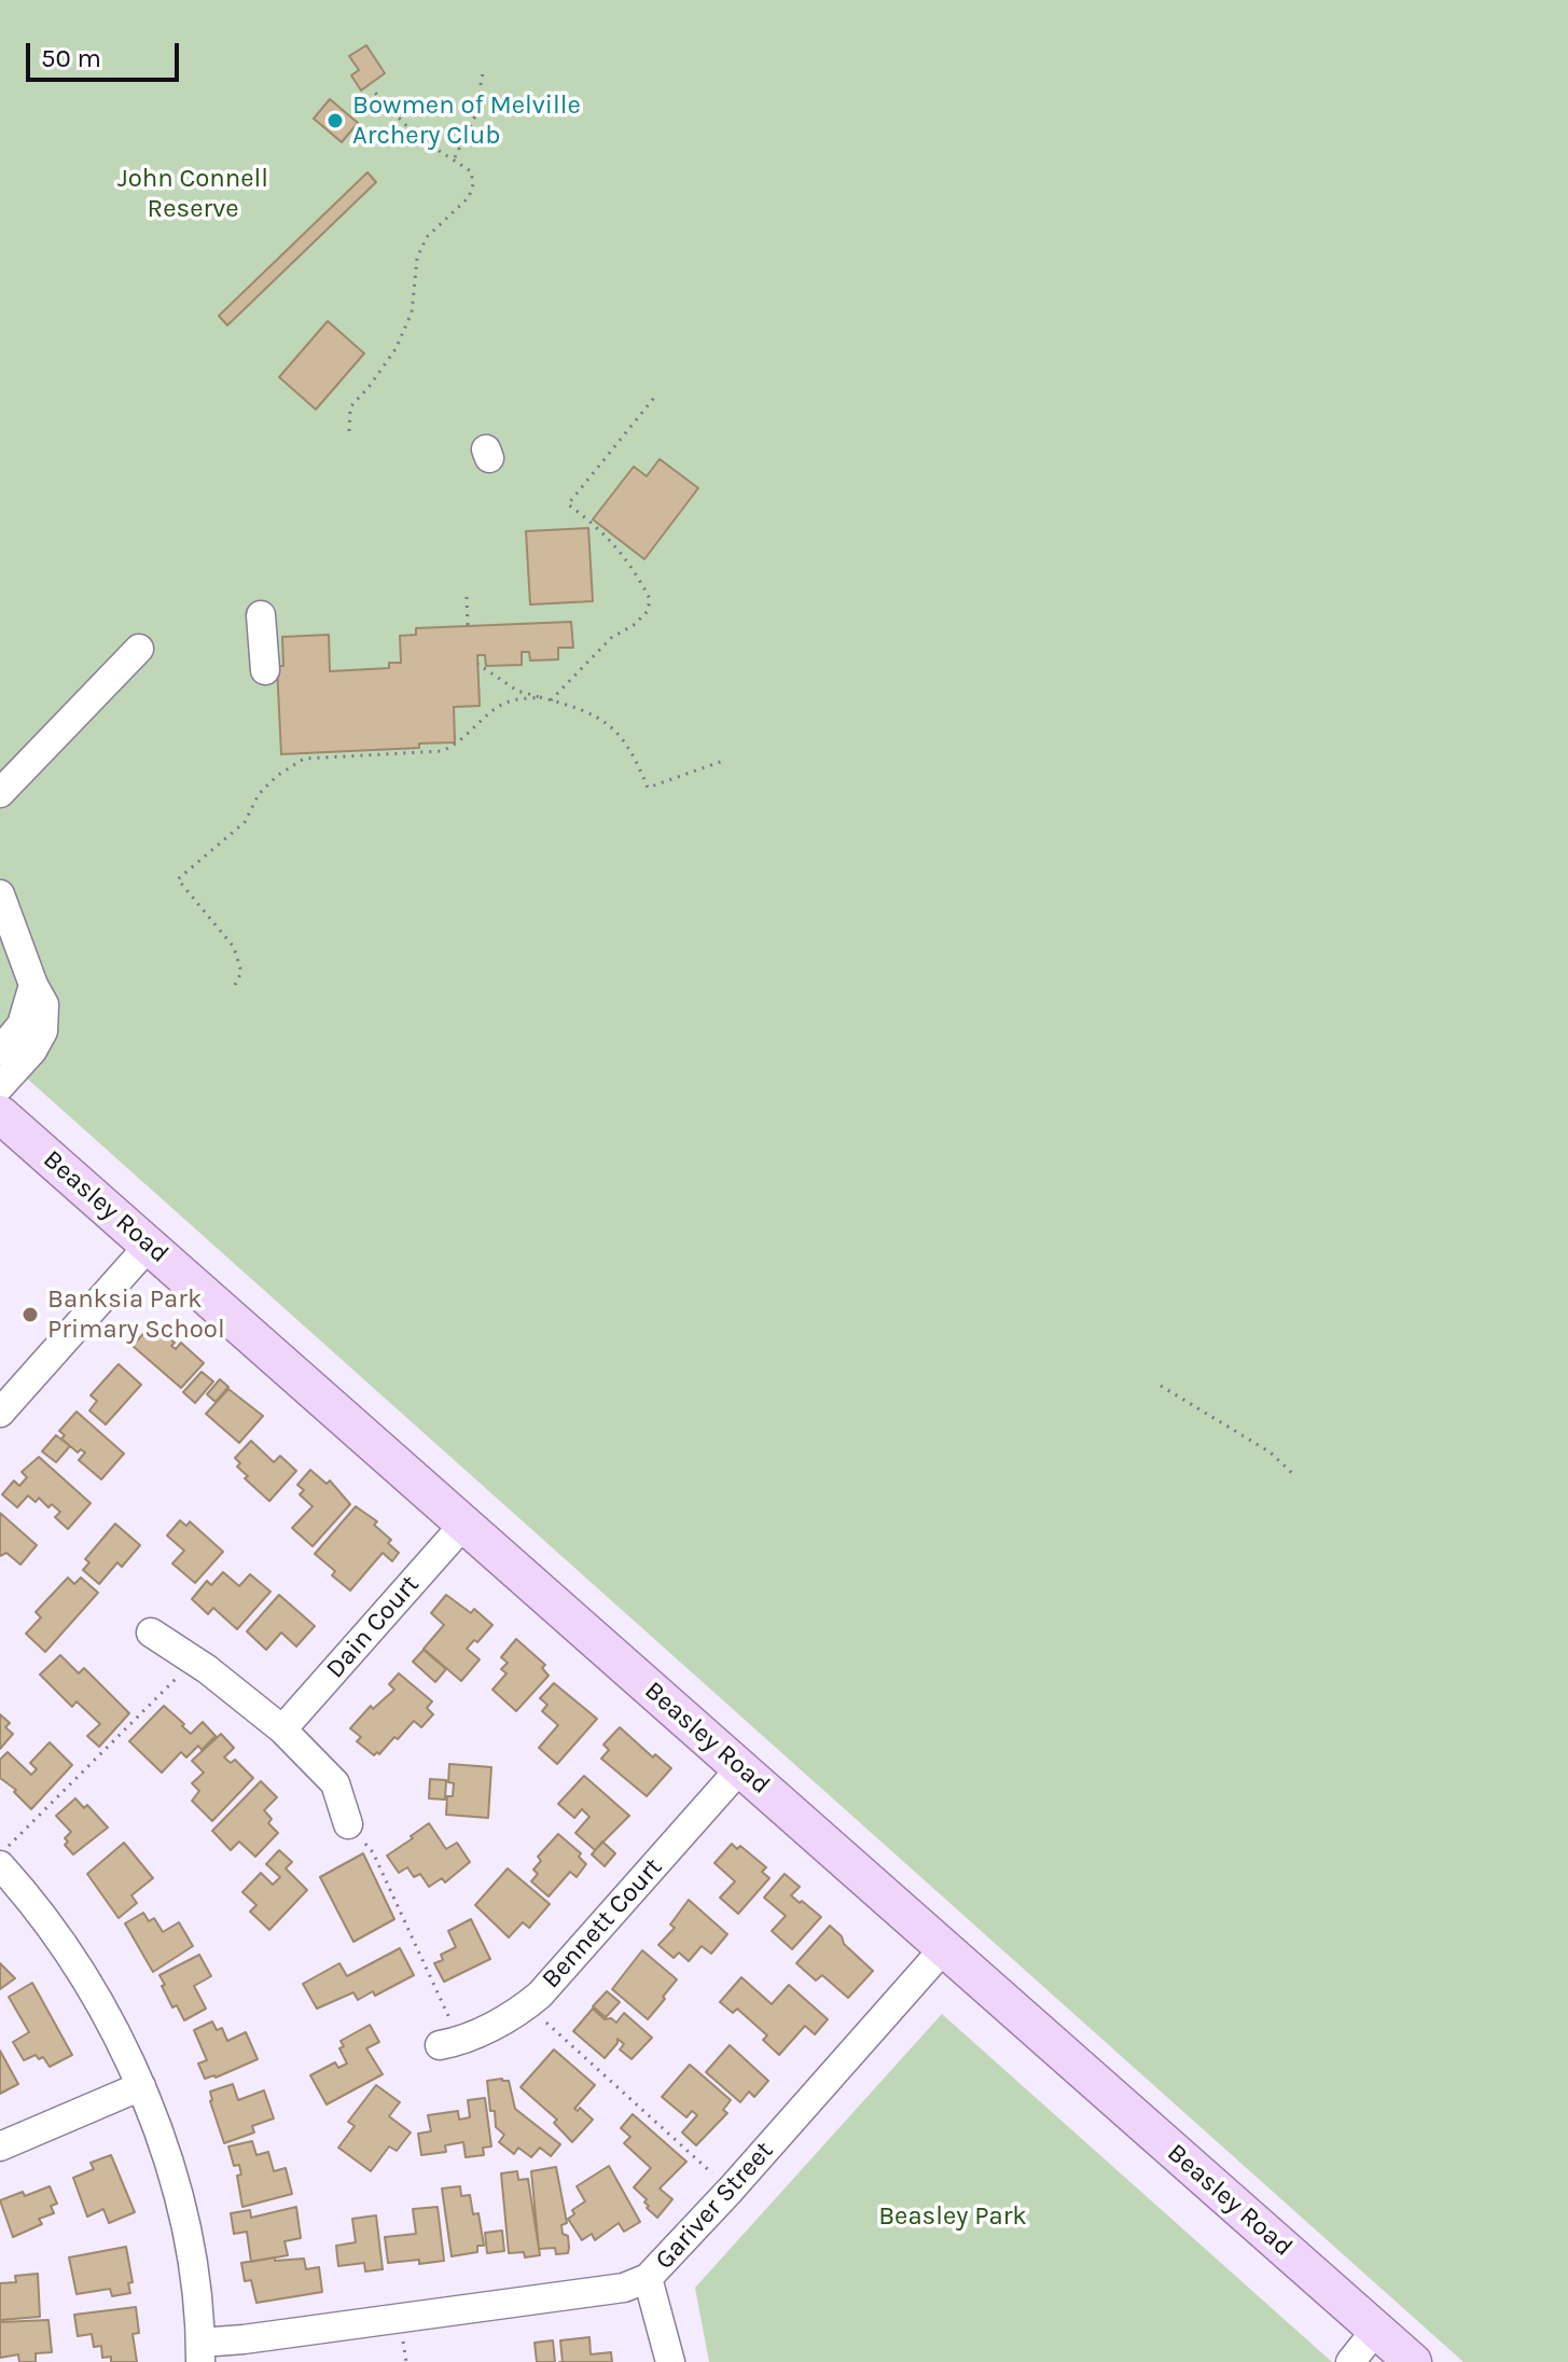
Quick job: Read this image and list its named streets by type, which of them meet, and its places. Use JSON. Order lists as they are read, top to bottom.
{
  "streets": {
    "main road": ["Beasley Road"],
    "street": ["Dain Court", "Bennett Court", "Gariver Street"]
  },
  "crossings": [
    ["Beasley Road", "Dain Court"],
    ["Beasley Road", "Bennett Court"],
    ["Beasley Road", "Gariver Street"]
  ],
  "parks": ["John Connell Reserve", "Beasley Park"],
  "places": ["Bowmen of Melville Archery Club", "Banksia Park Primary School"],
  "scale_bar": "50 m"
}
